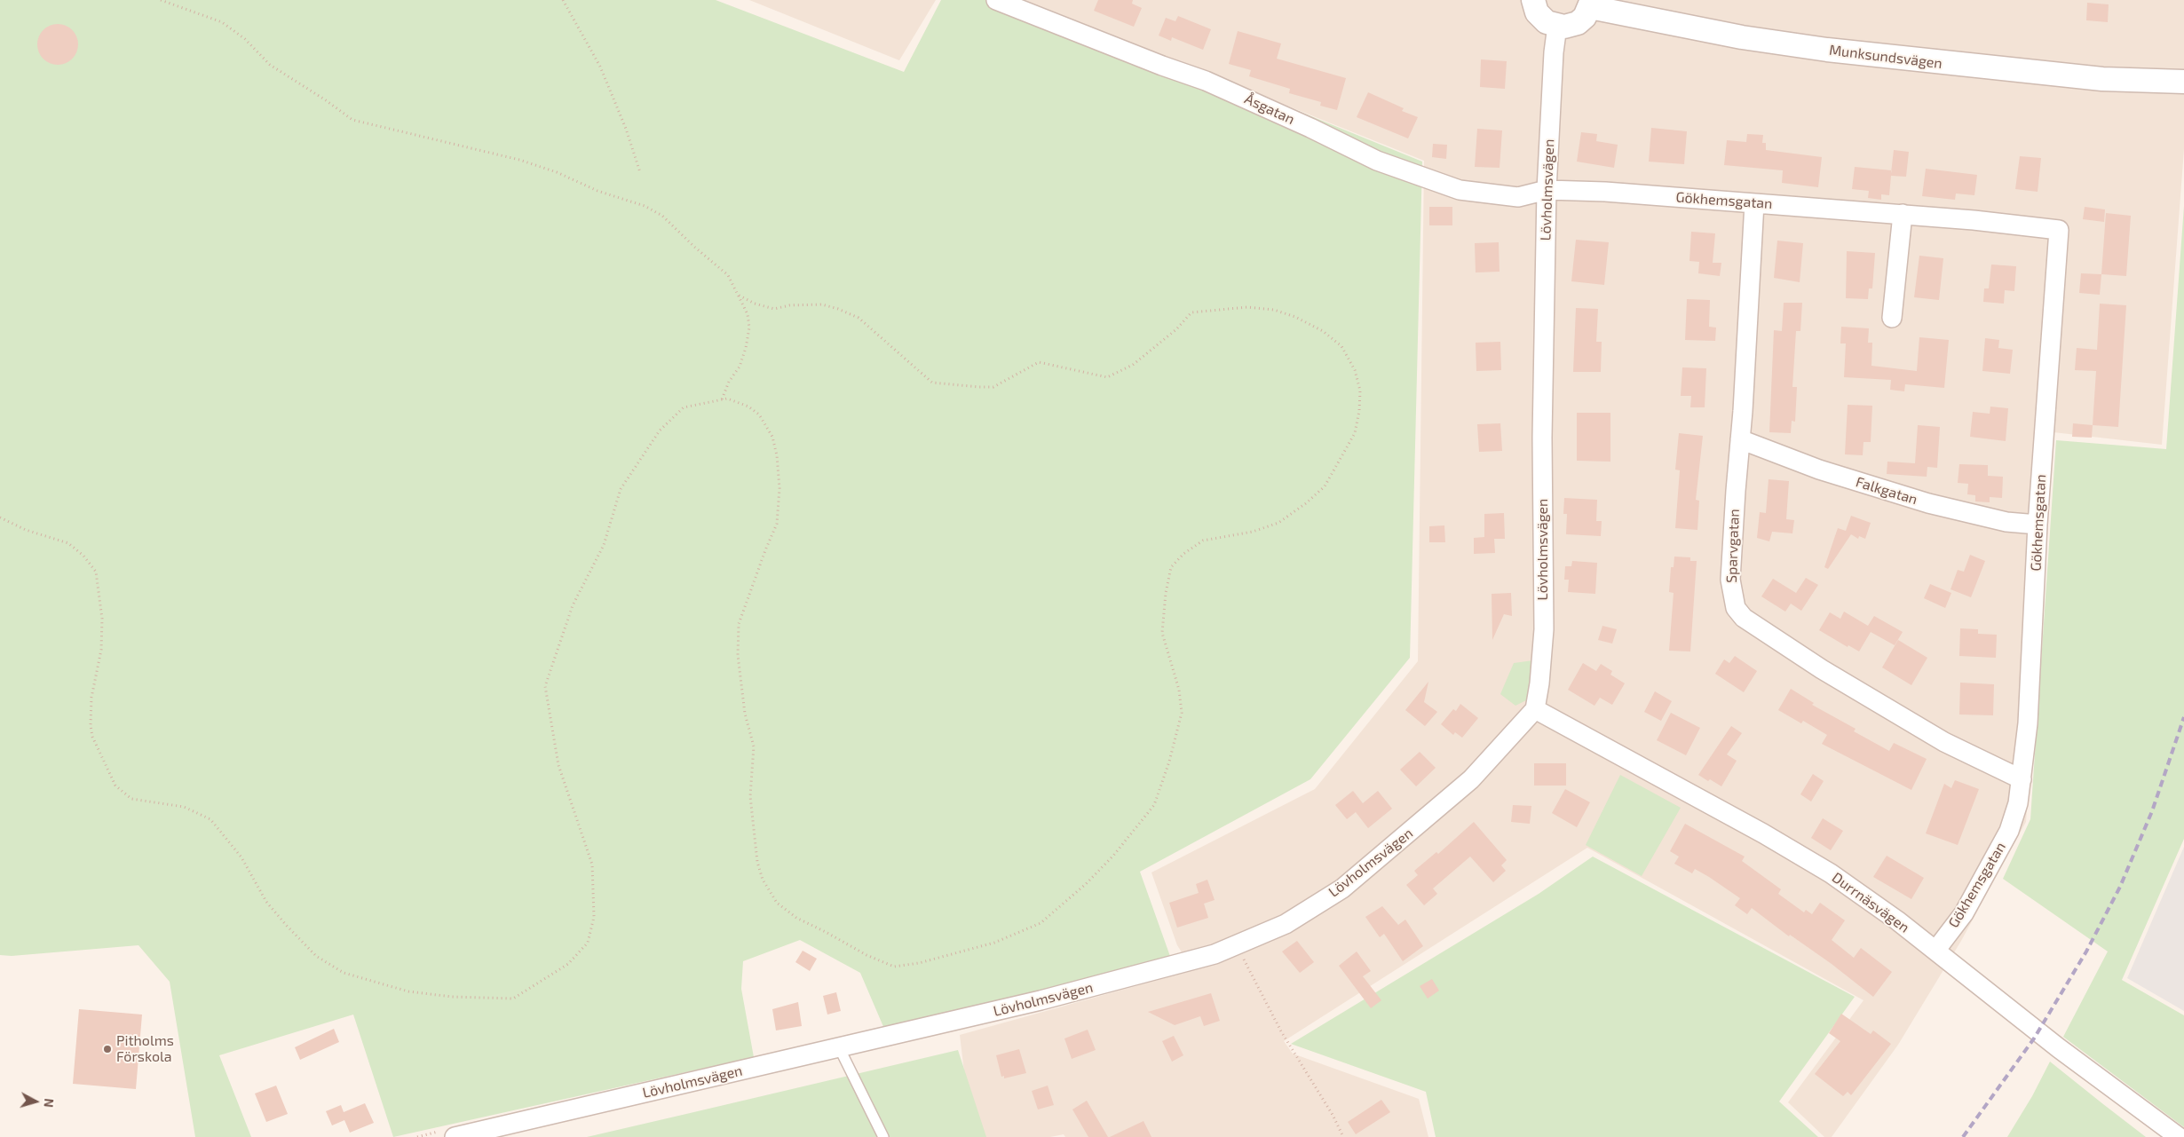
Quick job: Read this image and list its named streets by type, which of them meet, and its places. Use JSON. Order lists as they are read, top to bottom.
{
  "streets": {
    "street": [
      "Munksundsvägen",
      "Åsgatan",
      "Lövholmsvägen",
      "Gökhemsgatan",
      "Falkgatan",
      "Sparvgatan",
      "Durrnäsvägen"
    ]
  },
  "crossings": [
    ["Åsgatan", "Lövholmsvägen"],
    ["Åsgatan", "Gökhemsgatan"],
    ["Lövholmsvägen", "Gökhemsgatan"],
    ["Lövholmsvägen", "Durrnäsvägen"],
    ["Gökhemsgatan", "Falkgatan"],
    ["Gökhemsgatan", "Sparvgatan"],
    ["Gökhemsgatan", "Durrnäsvägen"],
    ["Falkgatan", "Sparvgatan"]
  ],
  "places": ["Pitholms Förskola"],
  "north": "right"
}
